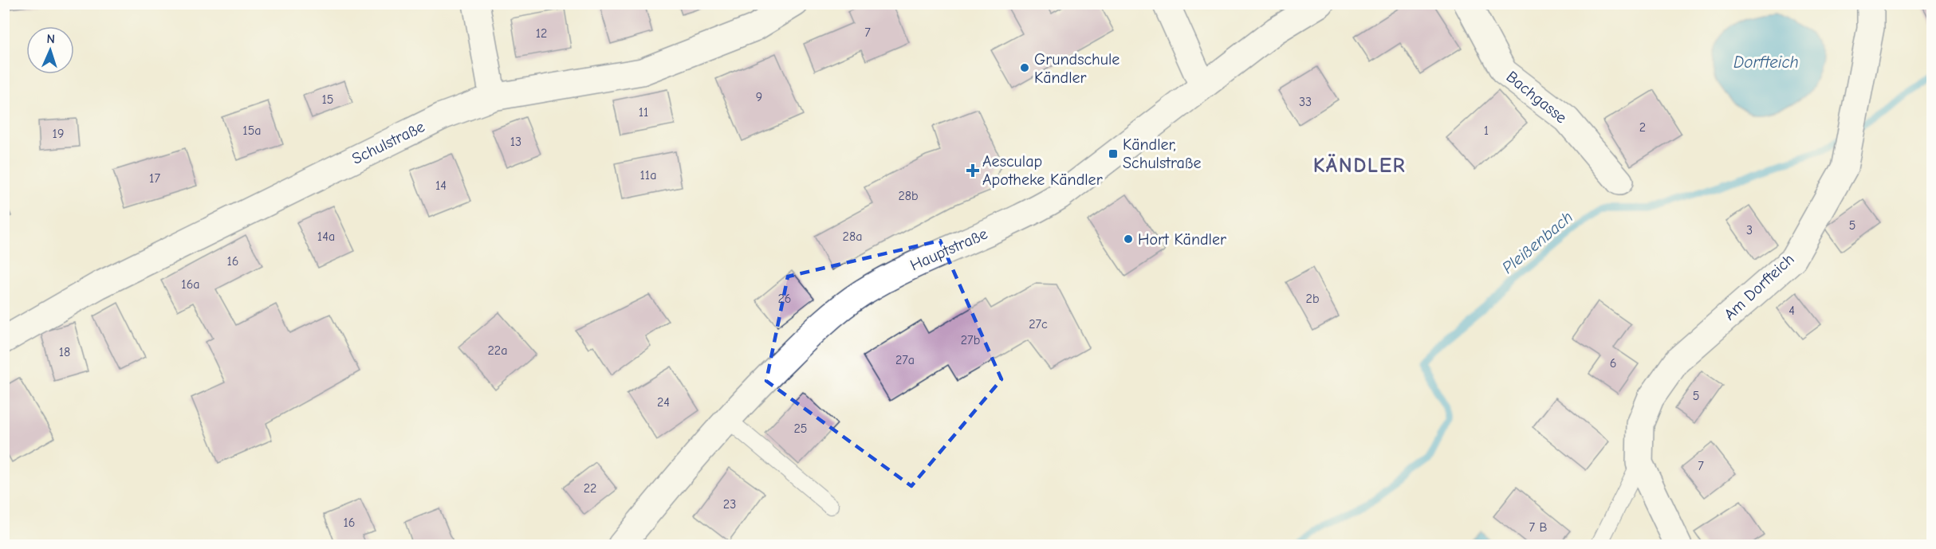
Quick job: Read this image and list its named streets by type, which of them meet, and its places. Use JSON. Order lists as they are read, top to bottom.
{
  "streets": {
    "street": [
      "Bachgasse",
      "Schulstraße",
      "Hauptstraße",
      "Am Dorfteich"
    ]
  },
  "districts": ["KÄNDLER"],
  "water": ["Dorfteich", "Pleißenbach"],
  "places": {
    "other": ["Grundschule Kändler", "Hort Kändler"],
    "transit": ["Kändler, Schulstraße"],
    "health": ["Aesculap Apotheke Kändler"]
  },
  "house_numbers": [
    "7",
    "12",
    "9",
    "15",
    "33",
    "11",
    "2",
    "15a",
    "1",
    "19",
    "13",
    "11a",
    "17",
    "14",
    "28b",
    "5",
    "3",
    "14a",
    "28a",
    "16",
    "16a",
    "26",
    "2b",
    "4",
    "27c",
    "27b",
    "22a",
    "18",
    "27a",
    "6",
    "5",
    "24",
    "25",
    "7",
    "22",
    "23",
    "16",
    "7 B"
  ],
  "north": "top"
}
